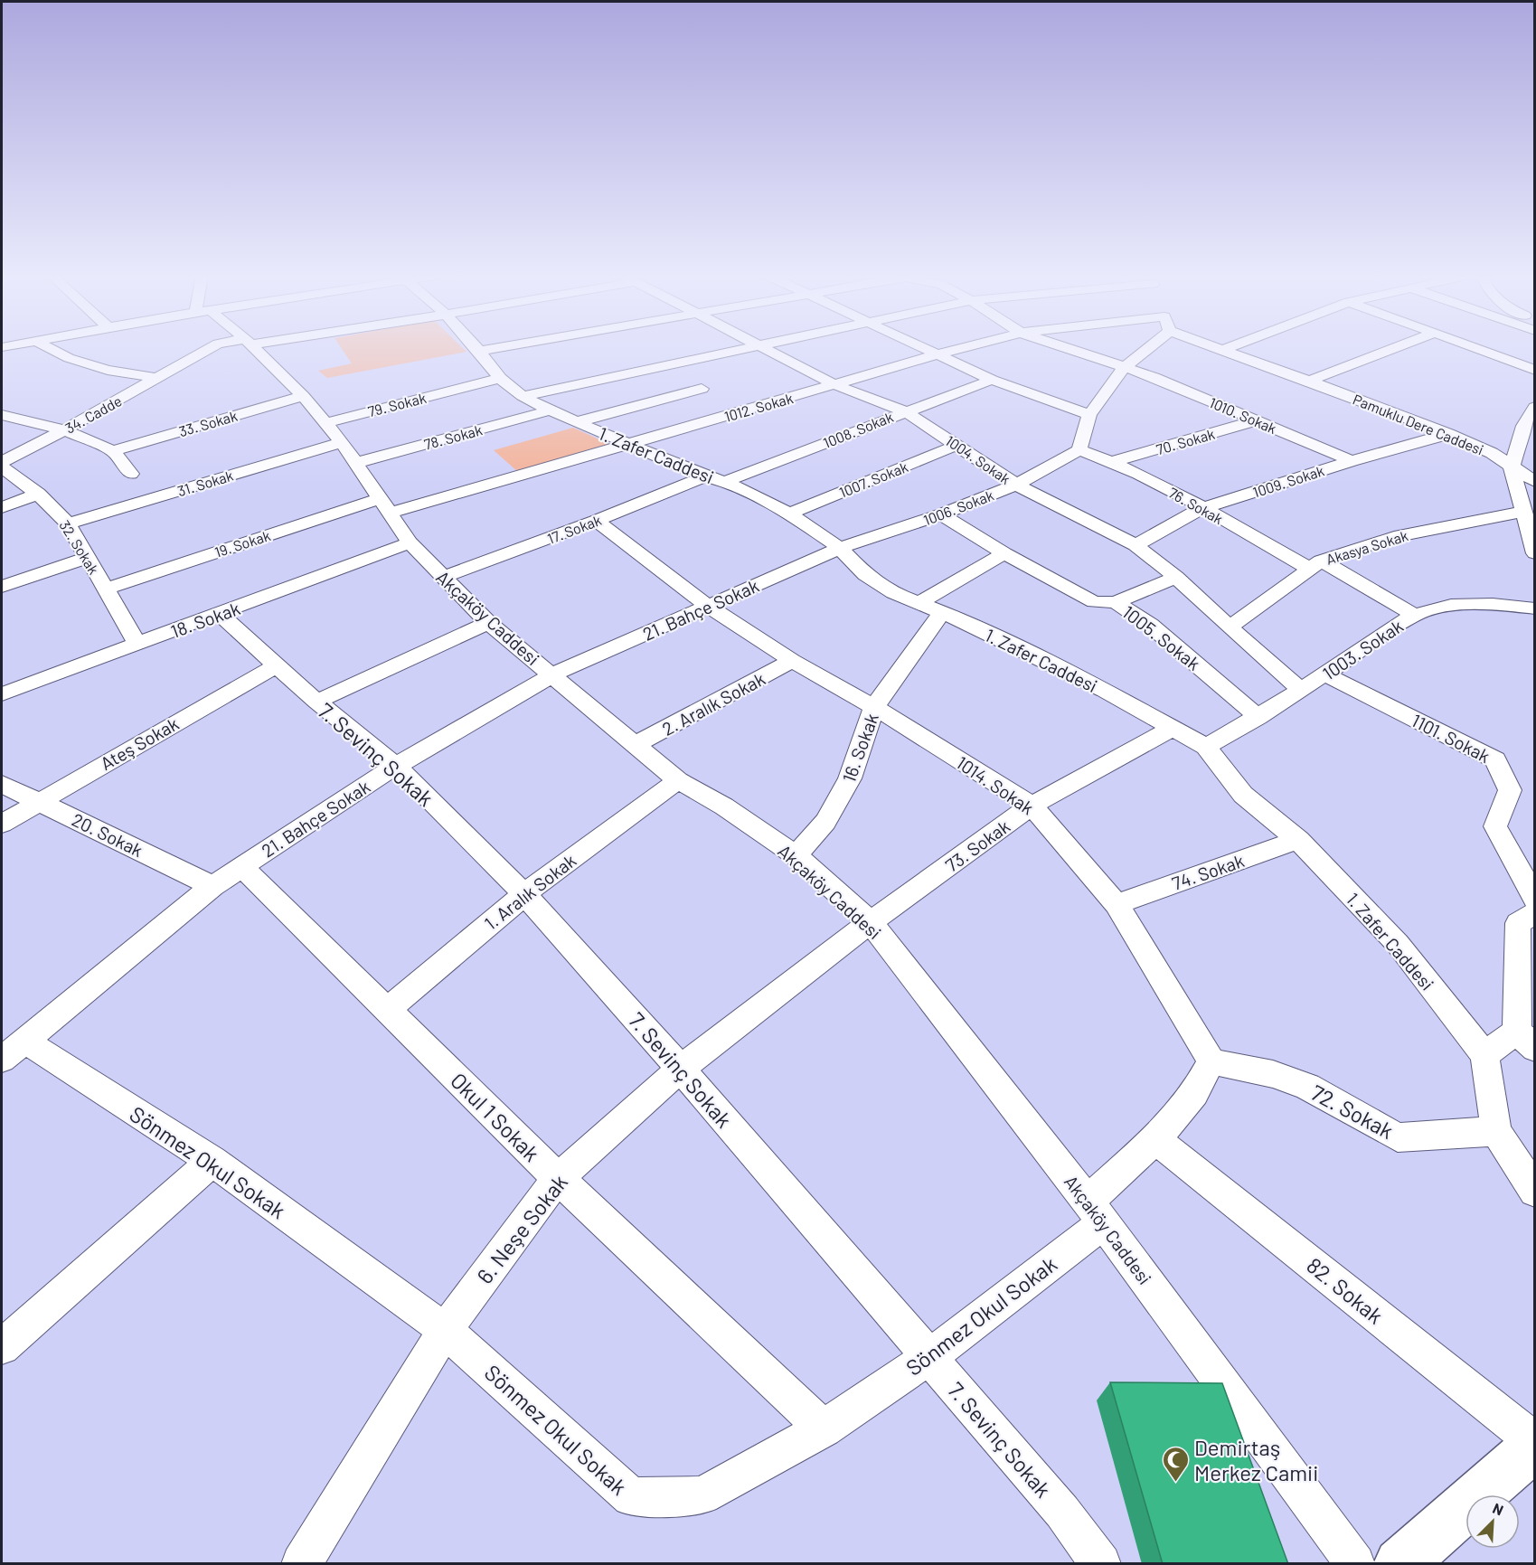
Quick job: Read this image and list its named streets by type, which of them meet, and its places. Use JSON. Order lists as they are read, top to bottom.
{
  "streets": {
    "street": [
      "79. Sokak",
      "1012. Sokak",
      "34. Cadde",
      "1010. Sokak",
      "33. Sokak",
      "Pamuklu Dere Caddesi",
      "1008. Sokak",
      "78. Sokak",
      "70. Sokak",
      "1. Zafer Caddesi",
      "1004. Sokak",
      "1007. Sokak",
      "1009. Sokak",
      "31. Sokak",
      "76. Sokak",
      "1006. Sokak",
      "17. Sokak",
      "19. Sokak",
      "32. Sokak",
      "Akasya Sokak",
      "21. Bahçe Sokak",
      "Akçaköy Caddesi",
      "18. Sokak",
      "1005. Sokak",
      "1003. Sokak",
      "2. Aralık Sokak",
      "1101. Sokak",
      "Ateş Sokak",
      "16. Sokak",
      "7. Sevinç Sokak",
      "1014. Sokak",
      "20. Sokak",
      "73. Sokak",
      "74. Sokak",
      "1. Aralık Sokak",
      "72. Sokak",
      "Okul 1 Sokak",
      "Sönmez Okul Sokak",
      "6. Neşe Sokak",
      "82. Sokak"
    ]
  },
  "crossings": [
    ["79. Sokak", "1. Zafer Caddesi"],
    ["79. Sokak", "Akçaköy Caddesi"],
    ["1012. Sokak", "1. Zafer Caddesi"],
    ["1012. Sokak", "1004. Sokak"],
    ["1012. Sokak", "19. Sokak"],
    ["1012. Sokak", "Akçaköy Caddesi"],
    ["1010. Sokak", "70. Sokak"],
    ["1010. Sokak", "1009. Sokak"],
    ["33. Sokak", "Akçaköy Caddesi"],
    ["Pamuklu Dere Caddesi", "1009. Sokak"],
    ["1008. Sokak", "1. Zafer Caddesi"],
    ["1008. Sokak", "1004. Sokak"],
    ["78. Sokak", "1. Zafer Caddesi"],
    ["78. Sokak", "31. Sokak"],
    ["78. Sokak", "Akçaköy Caddesi"],
    ["70. Sokak", "76. Sokak"],
    ["1. Zafer Caddesi", "1007. Sokak"],
    ["1. Zafer Caddesi", "1006. Sokak"],
    ["1. Zafer Caddesi", "17. Sokak"],
    ["1. Zafer Caddesi", "21. Bahçe Sokak"],
    ["1. Zafer Caddesi", "1003. Sokak"],
    ["1. Zafer Caddesi", "16. Sokak"],
    ["1. Zafer Caddesi", "73. Sokak"],
    ["1. Zafer Caddesi", "74. Sokak"],
    ["1. Zafer Caddesi", "72. Sokak"],
    ["1004. Sokak", "1007. Sokak"],
    ["1004. Sokak", "1009. Sokak"],
    ["1004. Sokak", "1006. Sokak"],
    ["1004. Sokak", "Akasya Sokak"],
    ["1004. Sokak", "1003. Sokak"],
    ["1009. Sokak", "76. Sokak"],
    ["31. Sokak", "32. Sokak"],
    ["31. Sokak", "Akçaköy Caddesi"],
    ["76. Sokak", "1006. Sokak"],
    ["76. Sokak", "Akasya Sokak"],
    ["76. Sokak", "1003. Sokak"],
    ["1006. Sokak", "21. Bahçe Sokak"],
    ["1006. Sokak", "1005. Sokak"],
    ["17. Sokak", "Akçaköy Caddesi"],
    ["17. Sokak", "1014. Sokak"],
    ["19. Sokak", "32. Sokak"],
    ["19. Sokak", "Akçaköy Caddesi"],
    ["32. Sokak", "18. Sokak"],
    ["21. Bahçe Sokak", "Akçaköy Caddesi"],
    ["21. Bahçe Sokak", "7. Sevinç Sokak"],
    ["21. Bahçe Sokak", "1014. Sokak"],
    ["21. Bahçe Sokak", "20. Sokak"],
    ["21. Bahçe Sokak", "Okul 1 Sokak"],
    ["21. Bahçe Sokak", "Sönmez Okul Sokak"],
    ["Akçaköy Caddesi", "18. Sokak"],
    ["Akçaköy Caddesi", "2. Aralık Sokak"],
    ["Akçaköy Caddesi", "16. Sokak"],
    ["Akçaköy Caddesi", "73. Sokak"],
    ["Akçaköy Caddesi", "1. Aralık Sokak"],
    ["Akçaköy Caddesi", "Sönmez Okul Sokak"],
    ["Akçaköy Caddesi", "6. Neşe Sokak"],
    ["18. Sokak", "7. Sevinç Sokak"],
    ["1005. Sokak", "1003. Sokak"],
    ["1003. Sokak", "1101. Sokak"],
    ["2. Aralık Sokak", "1014. Sokak"],
    ["Ateş Sokak", "7. Sevinç Sokak"],
    ["Ateş Sokak", "20. Sokak"],
    ["16. Sokak", "1014. Sokak"],
    ["7. Sevinç Sokak", "1. Aralık Sokak"],
    ["7. Sevinç Sokak", "Sönmez Okul Sokak"],
    ["7. Sevinç Sokak", "6. Neşe Sokak"],
    ["1014. Sokak", "73. Sokak"],
    ["1014. Sokak", "74. Sokak"],
    ["1014. Sokak", "72. Sokak"],
    ["73. Sokak", "6. Neşe Sokak"],
    ["1. Aralık Sokak", "Okul 1 Sokak"],
    ["Okul 1 Sokak", "Sönmez Okul Sokak"],
    ["Okul 1 Sokak", "6. Neşe Sokak"],
    ["Sönmez Okul Sokak", "6. Neşe Sokak"]
  ],
  "places": {
    "mosque": ["Demirtaş Merkez Camii"]
  },
  "north": "top right"
}
